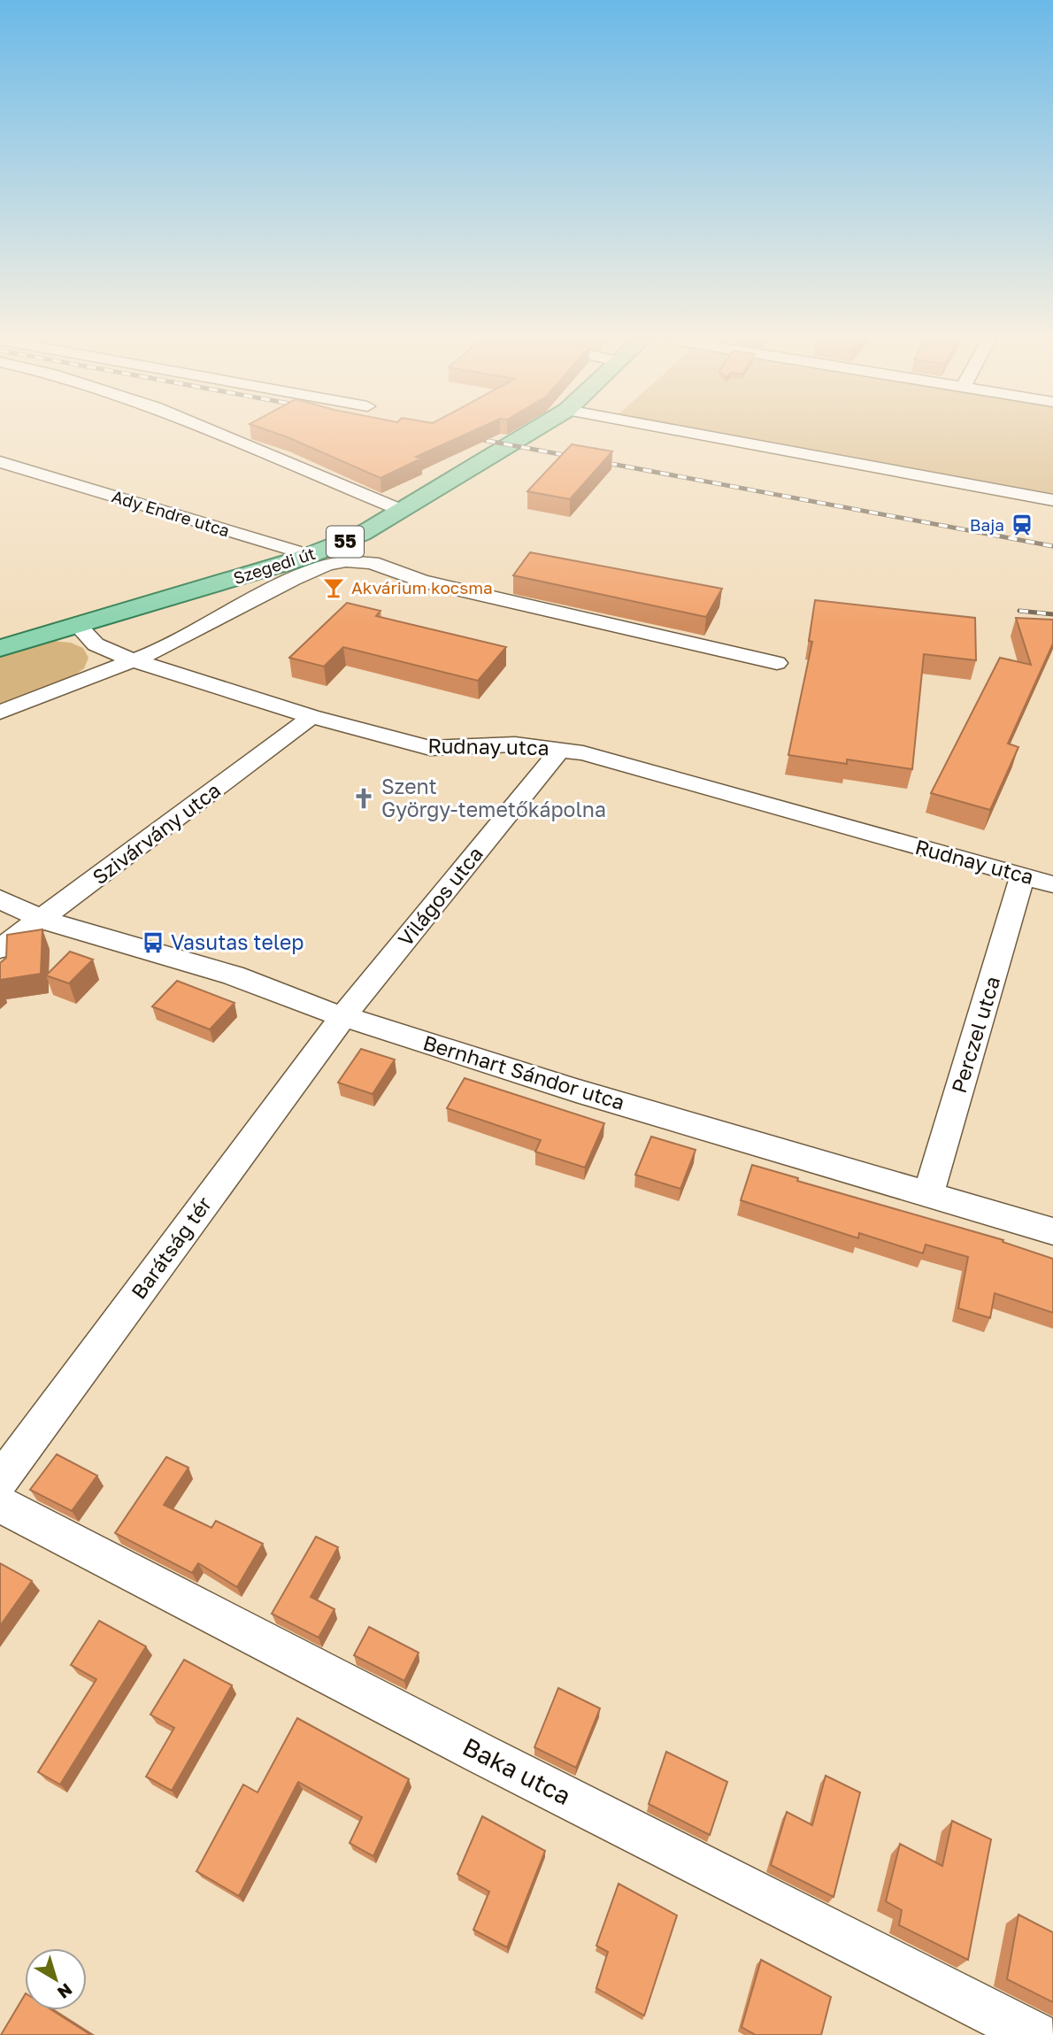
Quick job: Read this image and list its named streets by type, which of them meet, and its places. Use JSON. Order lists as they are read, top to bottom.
{
  "streets": {
    "main road": ["55", "Szegedi út"],
    "street": [
      "Ady Endre utca",
      "Rudnay utca",
      "Szivárvány utca",
      "Világos utca",
      "Perczel utca",
      "Bernhart Sándor utca",
      "Barátság tér",
      "Baka utca"
    ]
  },
  "crossings": [
    ["Ady Endre utca", "Szegedi út"],
    ["Szegedi út", "Rudnay utca"],
    ["Rudnay utca", "Szivárvány utca"],
    ["Rudnay utca", "Világos utca"],
    ["Rudnay utca", "Perczel utca"],
    ["Szivárvány utca", "Bernhart Sándor utca"],
    ["Világos utca", "Bernhart Sándor utca"],
    ["Világos utca", "Barátság tér"],
    ["Perczel utca", "Bernhart Sándor utca"],
    ["Bernhart Sándor utca", "Barátság tér"]
  ],
  "places": {
    "station": ["Baja"],
    "bar": ["Akvárium kocsma"],
    "church": ["Szent György-temetőkápolna"],
    "bus stop": ["Vasutas telep"]
  },
  "north": "bottom right"
}
